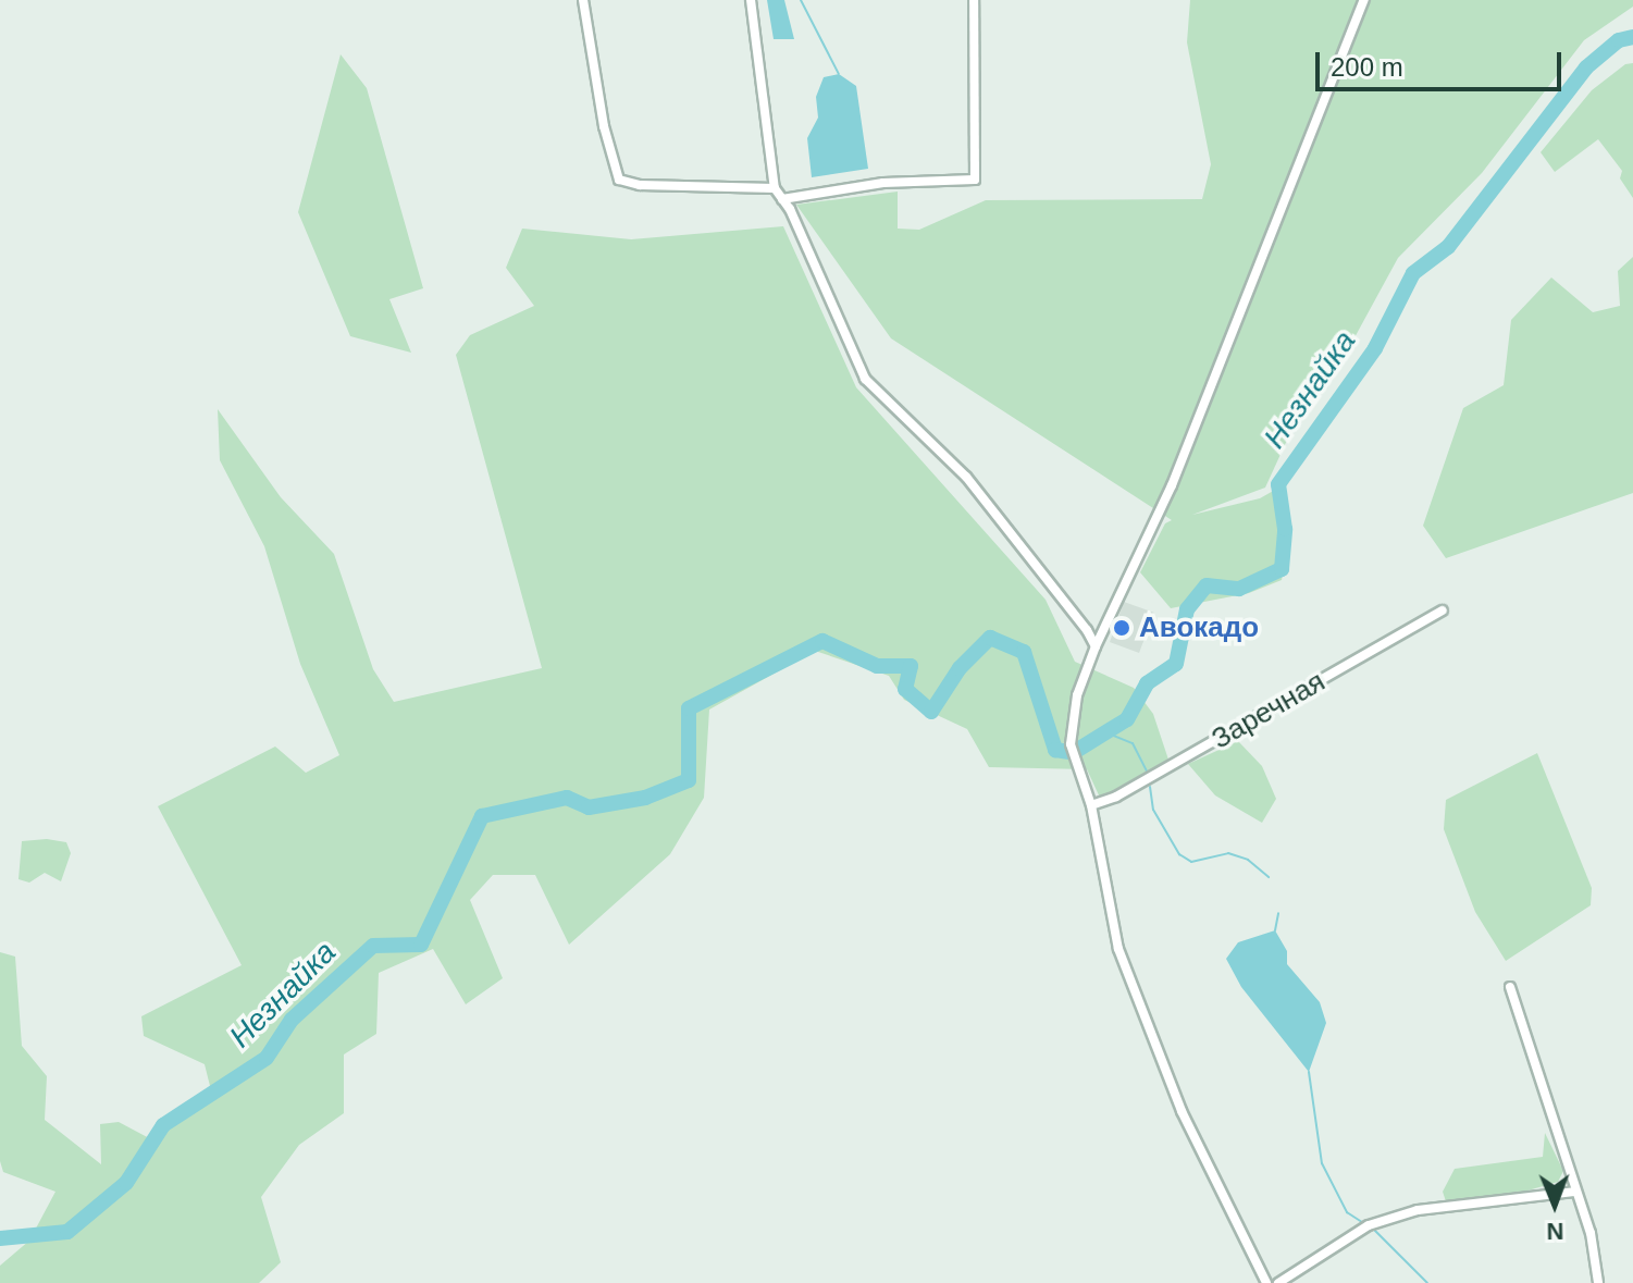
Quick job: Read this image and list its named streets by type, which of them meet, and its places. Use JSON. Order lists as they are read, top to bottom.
{
  "streets": {
    "street": ["Заречная"]
  },
  "water": ["Незнайка"],
  "places": ["Авокадо"],
  "scale_bar": "200 m",
  "north": "bottom"
}
